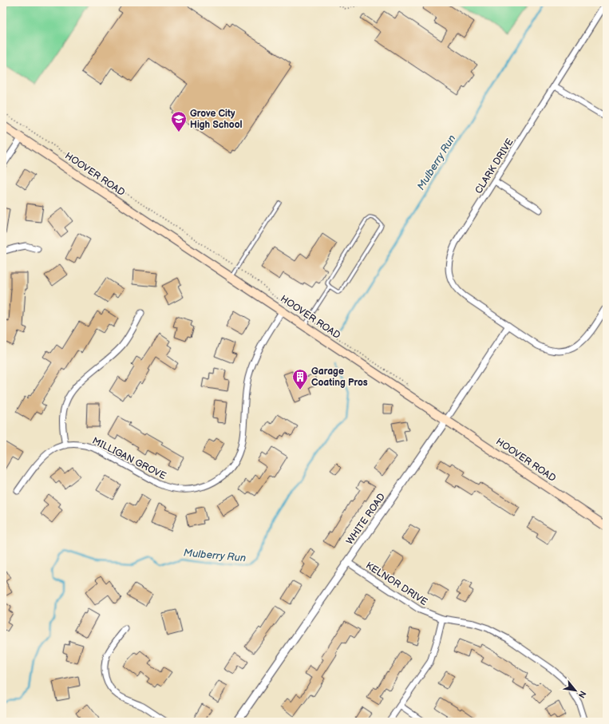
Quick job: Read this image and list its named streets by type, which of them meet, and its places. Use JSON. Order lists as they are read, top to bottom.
{
  "streets": {
    "main road": ["HOOVER ROAD"],
    "street": [
      "CLARK DRIVE",
      "MILLIGAN GROVE",
      "WHITE ROAD",
      "KELNOR DRIVE"
    ]
  },
  "crossings": [
    ["CLARK DRIVE", "WHITE ROAD"],
    ["HOOVER ROAD", "MILLIGAN GROVE"],
    ["HOOVER ROAD", "WHITE ROAD"],
    ["WHITE ROAD", "KELNOR DRIVE"]
  ],
  "water": ["Mulberry Run"],
  "places": {
    "school or university": ["Grove City High School"],
    "building": ["Garage Coating Pros"]
  },
  "north": "bottom right"
}
